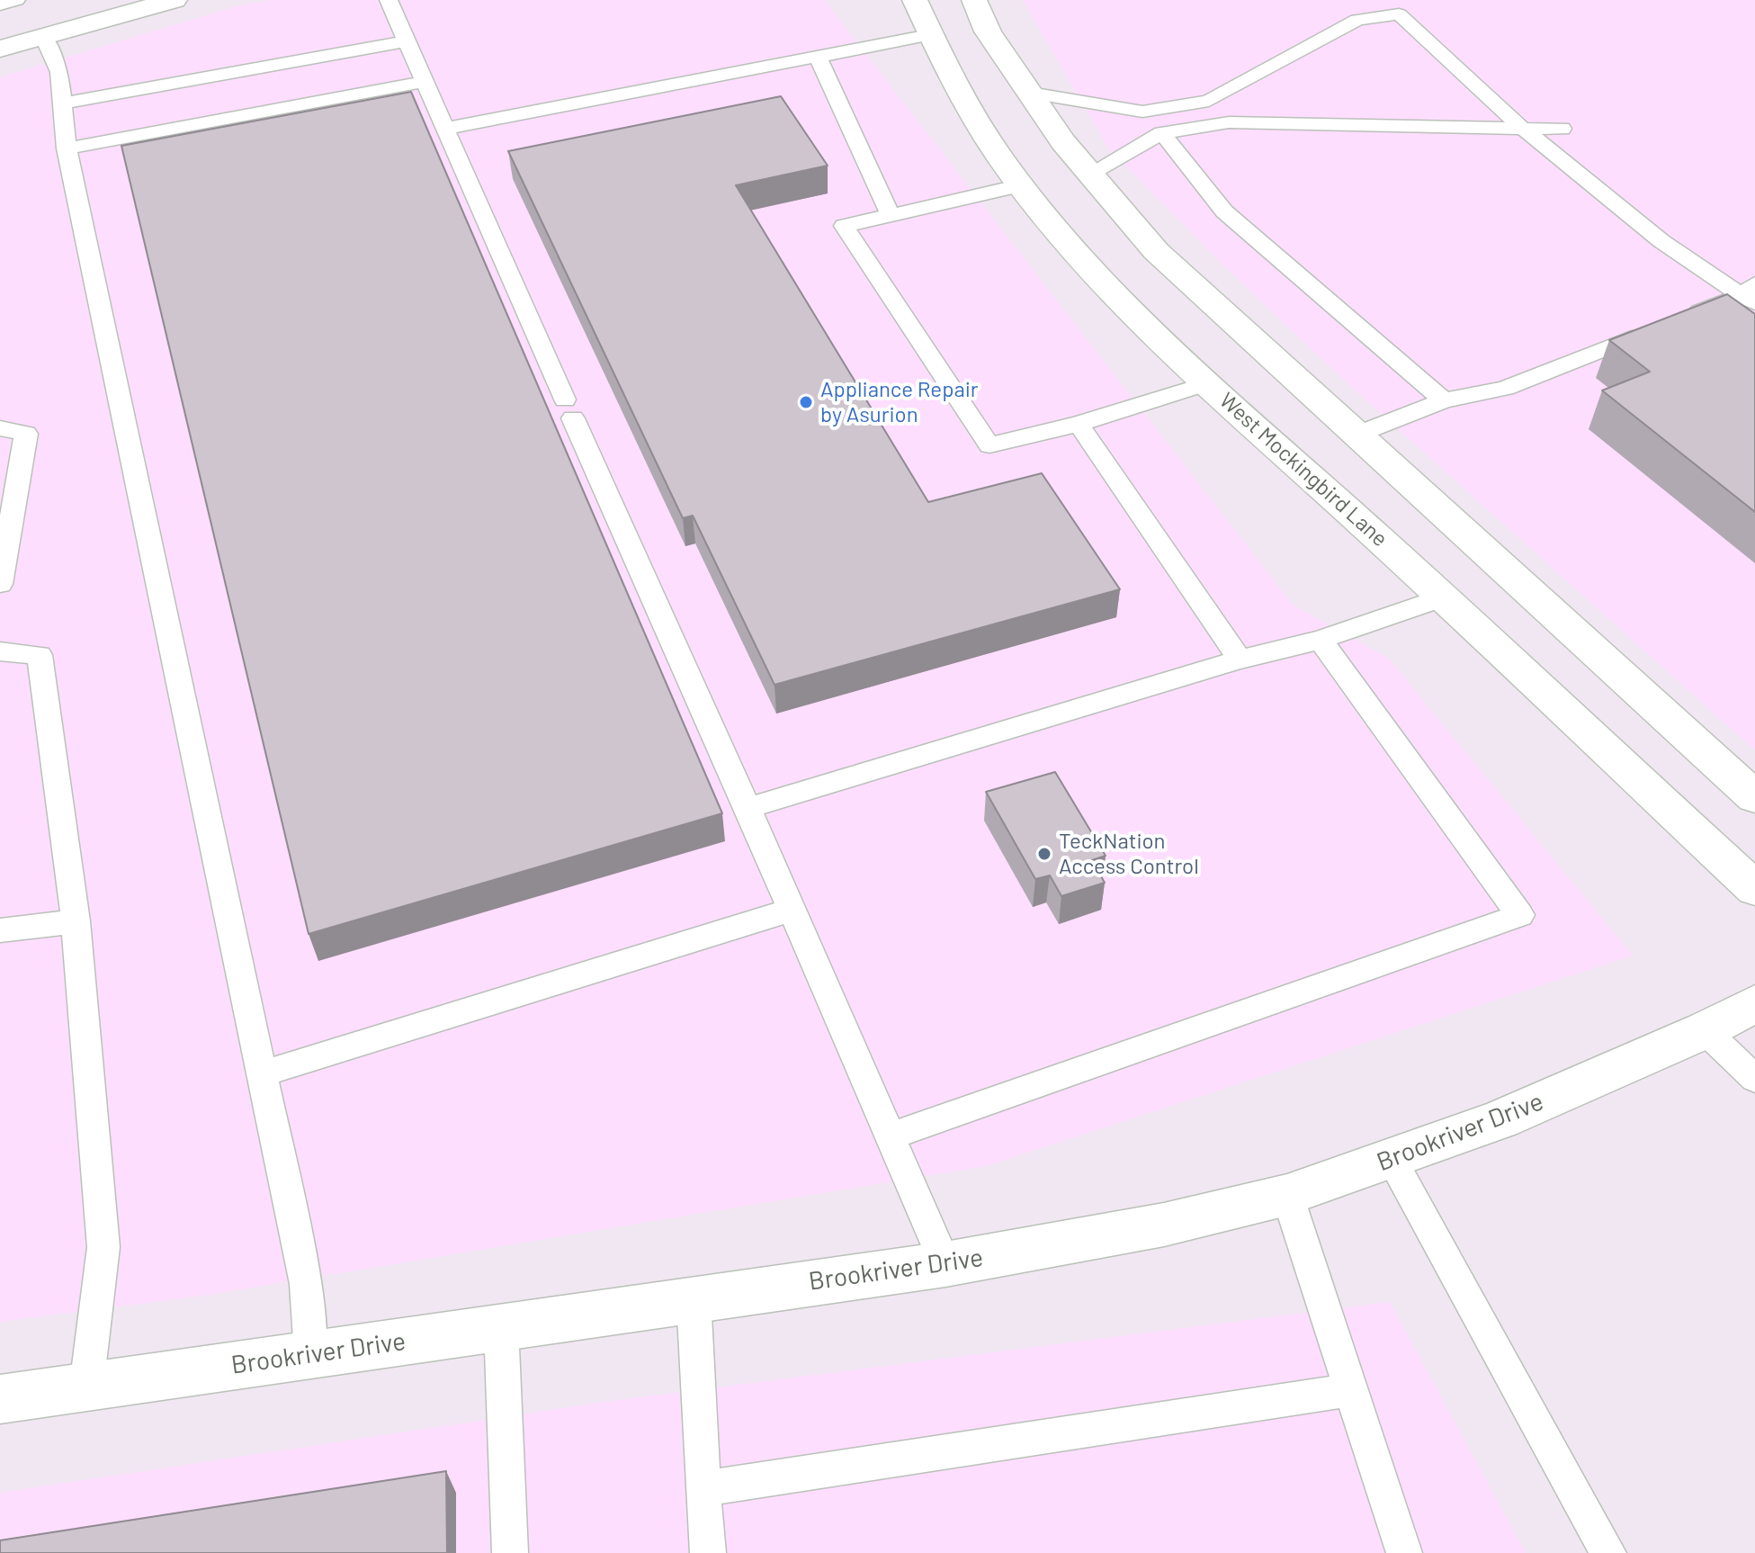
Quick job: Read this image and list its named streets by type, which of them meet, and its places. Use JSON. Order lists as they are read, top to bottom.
{
  "streets": {
    "main road": ["West Mockingbird Lane", "Brookriver Drive"]
  },
  "places": ["Appliance Repair by Asurion", "TeckNation Access Control"]
}
